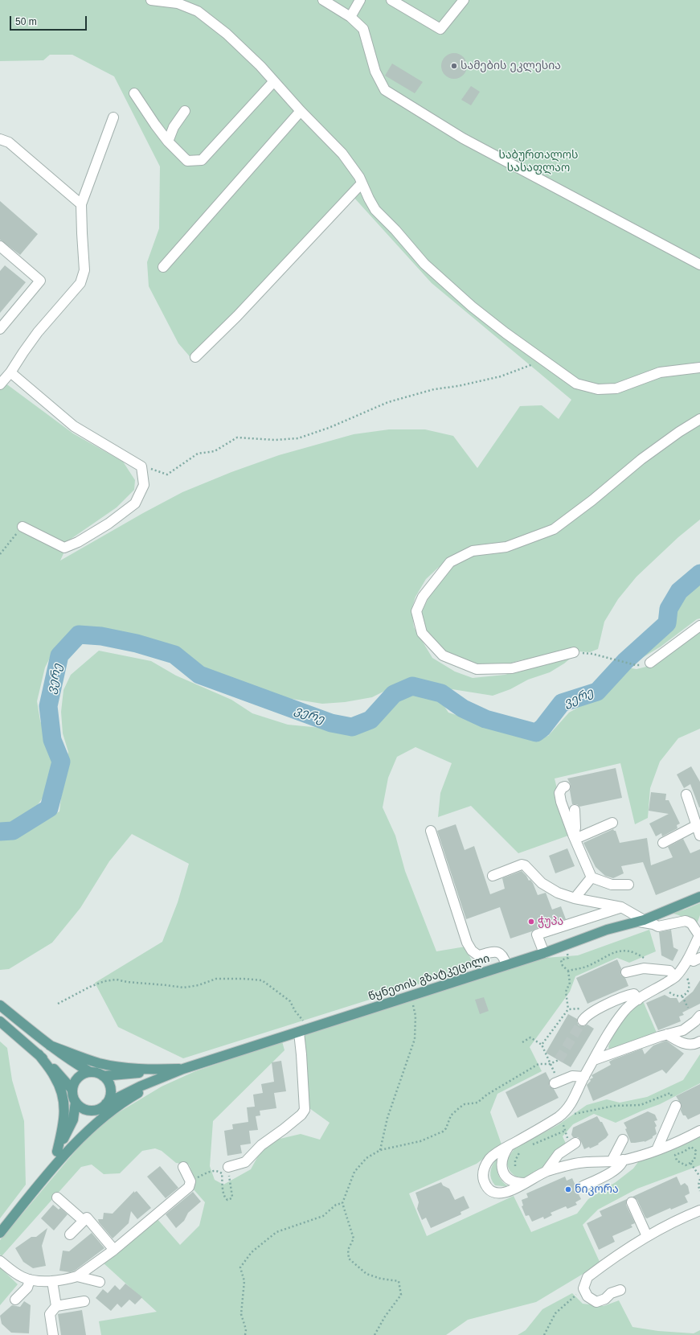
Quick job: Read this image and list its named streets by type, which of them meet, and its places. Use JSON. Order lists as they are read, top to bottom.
{
  "streets": {
    "main road": ["წყნეთის გზატკეცილი"]
  },
  "water": ["ვერე"],
  "parks": ["საბურთალოს სასაფლაო"],
  "places": ["სამების ეკლესია", "ჭუპა", "ნიკორა"],
  "scale_bar": "50 m"
}
